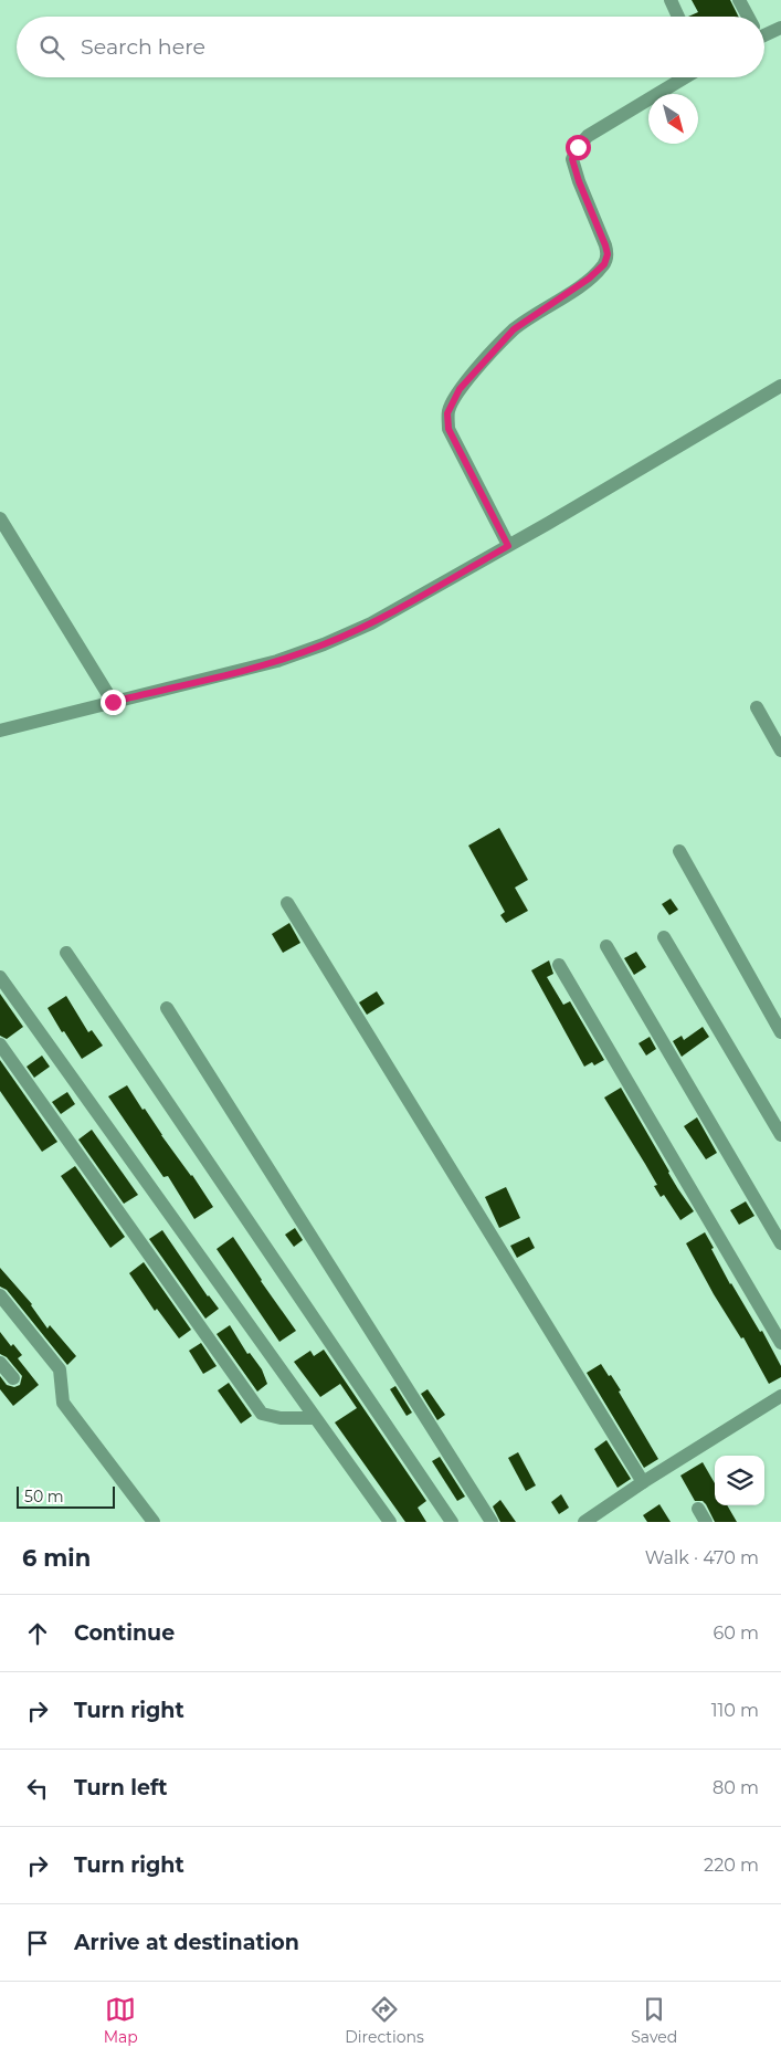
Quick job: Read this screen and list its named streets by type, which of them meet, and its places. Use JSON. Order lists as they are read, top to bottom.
{
  "scale_bar": "50 m",
  "north": "bottom right",
  "page": {
    "search": "Search here",
    "scale": "50 m",
    "heading": ["6 min", "Walk · 470 m"],
    "list": [
      ["Continue", "60 m"],
      ["Turn right", "110 m"],
      ["Turn left", "80 m"],
      ["Turn right", "220 m"],
      "Arrive at destination"
    ],
    "nav": ["Map", "Directions", "Saved"]
  }
}
